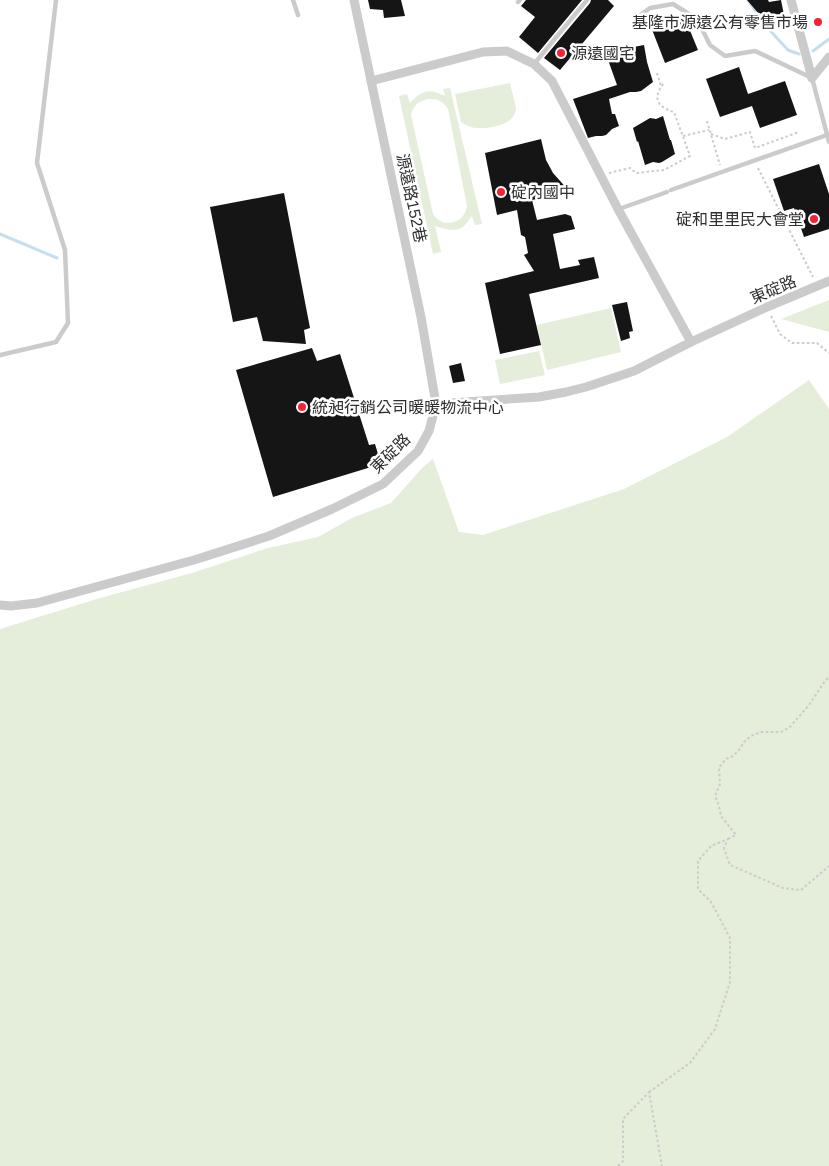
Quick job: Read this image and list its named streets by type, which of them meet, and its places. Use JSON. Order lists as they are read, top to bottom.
{
  "streets": {
    "street": ["源遠路152巷", "東碇路"]
  },
  "crossings": [
    ["源遠路152巷", "東碇路"]
  ],
  "places": [
    "基隆市源遠公有零售市場",
    "源遠國宅",
    "碇內國中",
    "碇和里里民大會堂",
    "統昶行銷公司暖暖物流中心"
  ]
}
